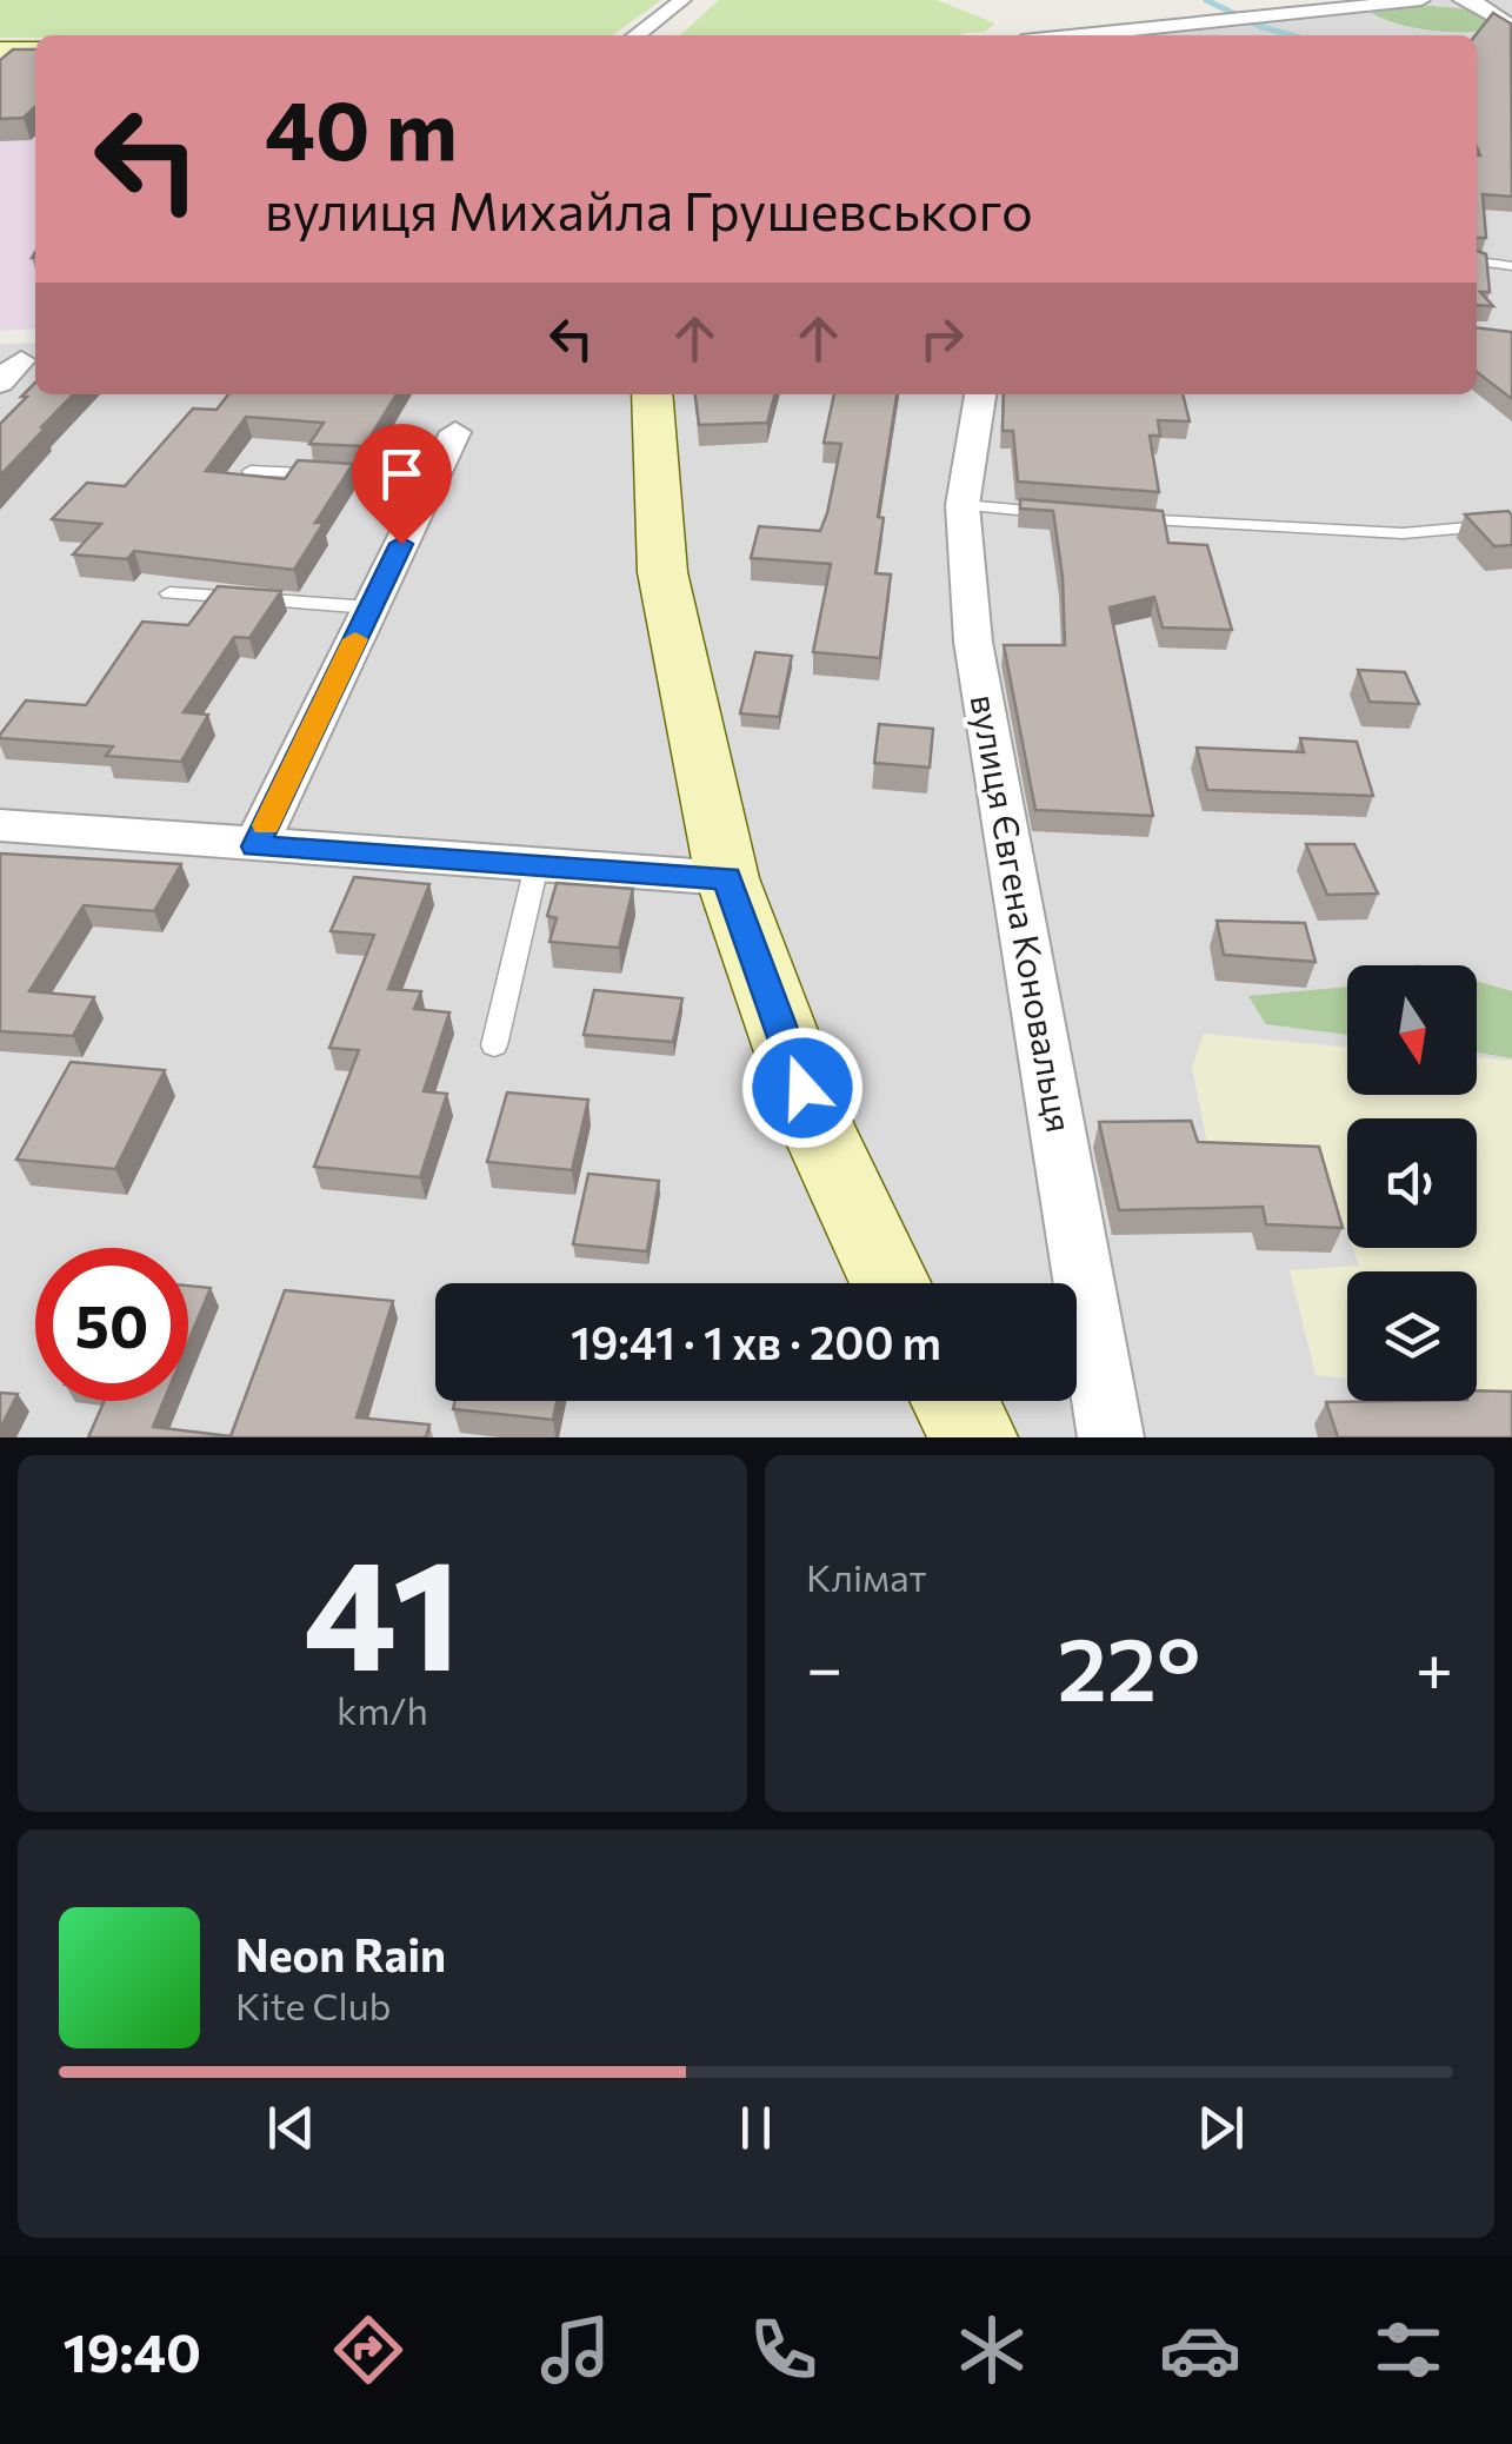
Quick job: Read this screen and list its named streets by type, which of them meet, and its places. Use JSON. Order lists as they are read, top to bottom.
{
  "streets": {
    "street": ["вулиця Євгена Коновальця"]
  },
  "north": "bottom",
  "page": {
    "turn": ["40 m", "вулиця Михайла Грушевського"],
    "limit": "50",
    "trip": "19:41 · 1 хв · 200 m",
    "tile": [
      ["41", "km/h"],
      "Клімат"
    ],
    "heat": ["−", "22°", "+"],
    "song": ["Neon Rain", "Kite Club"],
    "tabs": "19:40"
  }
}
